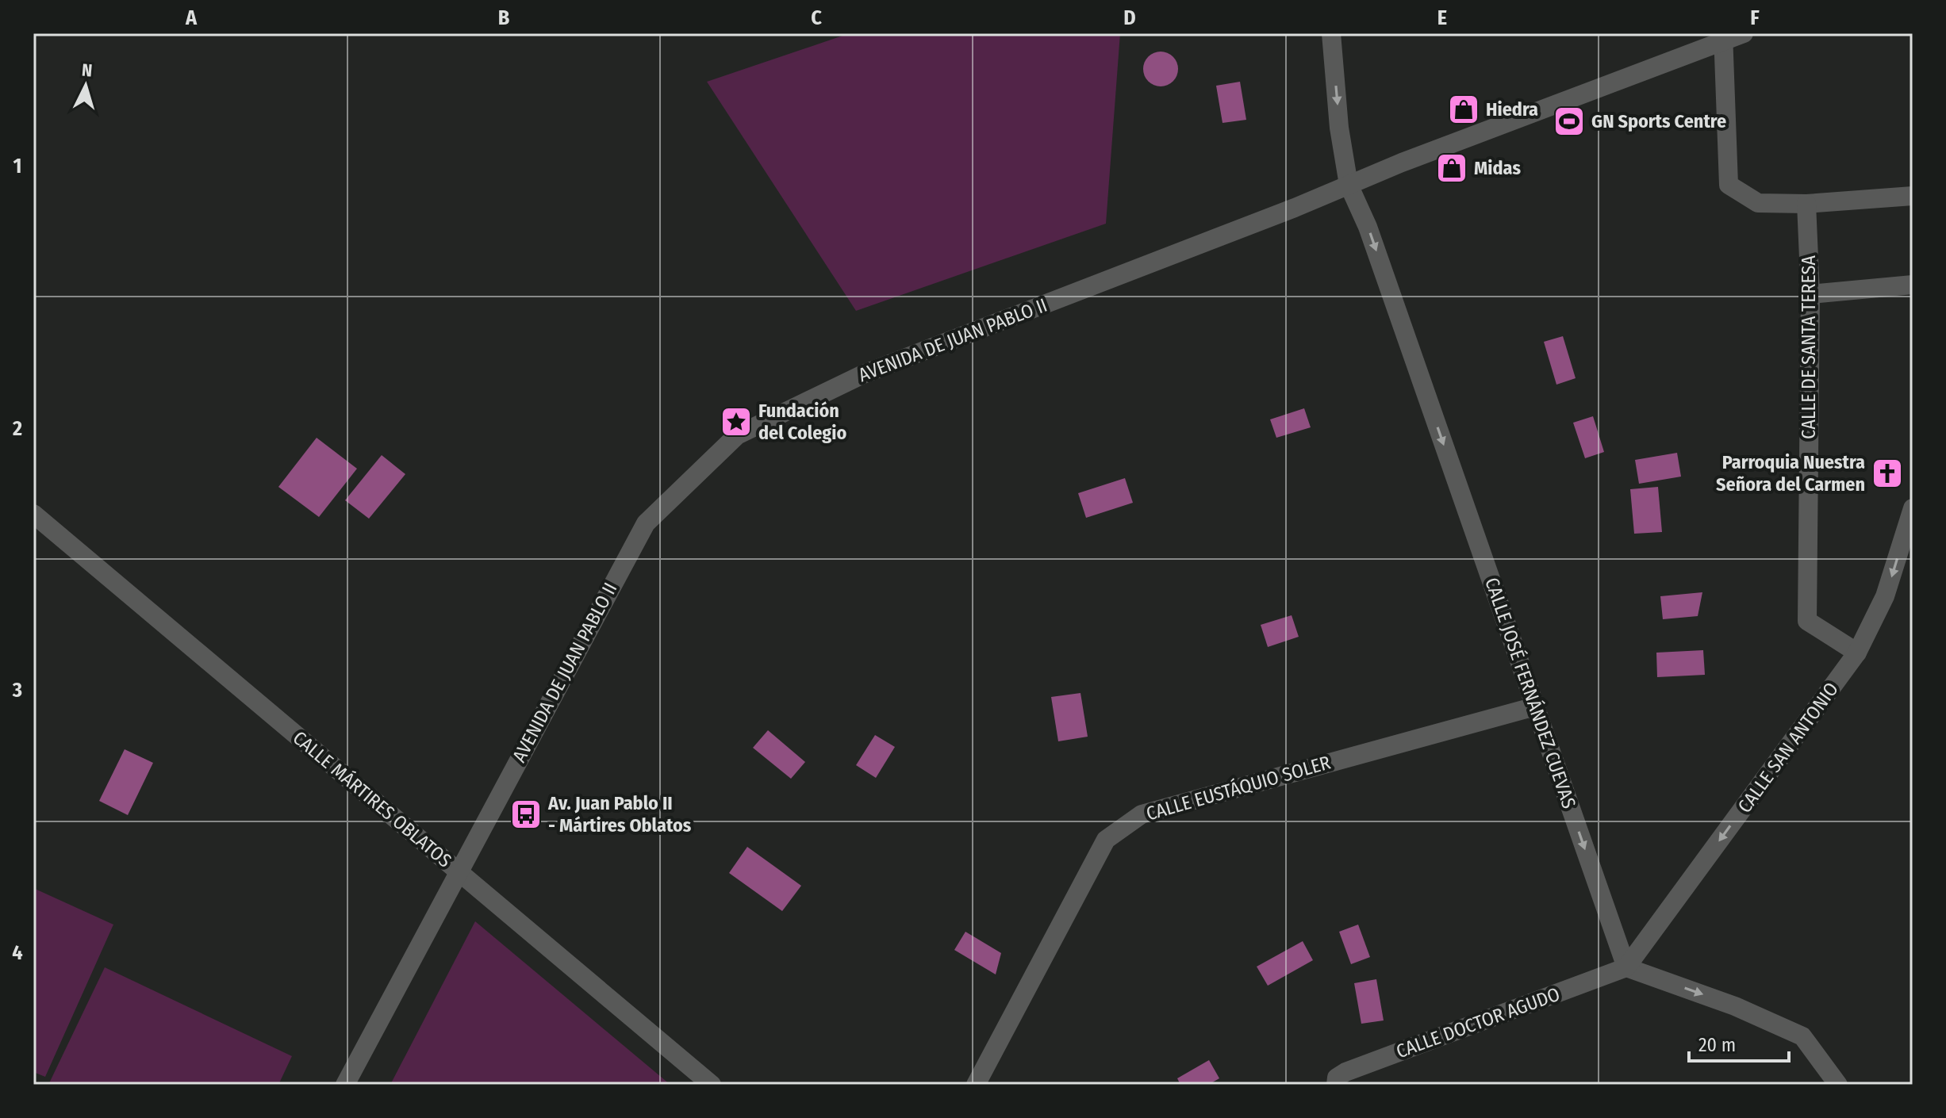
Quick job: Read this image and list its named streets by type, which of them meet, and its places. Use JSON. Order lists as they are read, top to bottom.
{
  "streets": {
    "street": [
      "AVENIDA DE JUAN PABLO II",
      "CALLE DE SANTA TERESA",
      "CALLE JOSÉ FERNÁNDEZ CUEVAS",
      "CALLE SAN ANTONIO",
      "CALLE EUSTÁQUIO SOLER",
      "CALLE MÁRTIRES OBLATOS",
      "CALLE DOCTOR AGUDO"
    ]
  },
  "crossings": [
    ["AVENIDA DE JUAN PABLO II", "CALLE JOSÉ FERNÁNDEZ CUEVAS"],
    ["AVENIDA DE JUAN PABLO II", "CALLE MÁRTIRES OBLATOS"],
    ["CALLE DE SANTA TERESA", "CALLE SAN ANTONIO"],
    ["CALLE JOSÉ FERNÁNDEZ CUEVAS", "CALLE SAN ANTONIO"],
    ["CALLE JOSÉ FERNÁNDEZ CUEVAS", "CALLE EUSTÁQUIO SOLER"],
    ["CALLE JOSÉ FERNÁNDEZ CUEVAS", "CALLE DOCTOR AGUDO"],
    ["CALLE SAN ANTONIO", "CALLE DOCTOR AGUDO"]
  ],
  "one_way": ["CALLE JOSÉ FERNÁNDEZ CUEVAS", "CALLE SAN ANTONIO"],
  "places": {
    "shop": ["Hiedra", "Midas"],
    "sports": ["GN Sports Centre"],
    "place": ["Fundación del Colegio"],
    "church": ["Parroquia Nuestra Señora del Carmen"],
    "bus stop": ["Av. Juan Pablo II - Mártires Oblatos"]
  },
  "scale_bar": "20 m",
  "north": "top",
  "grid": {
    "columns": [
      "A",
      "B",
      "C",
      "D",
      "E",
      "F"
    ],
    "rows": [
      "1",
      "2",
      "3",
      "4"
    ]
  }
}
